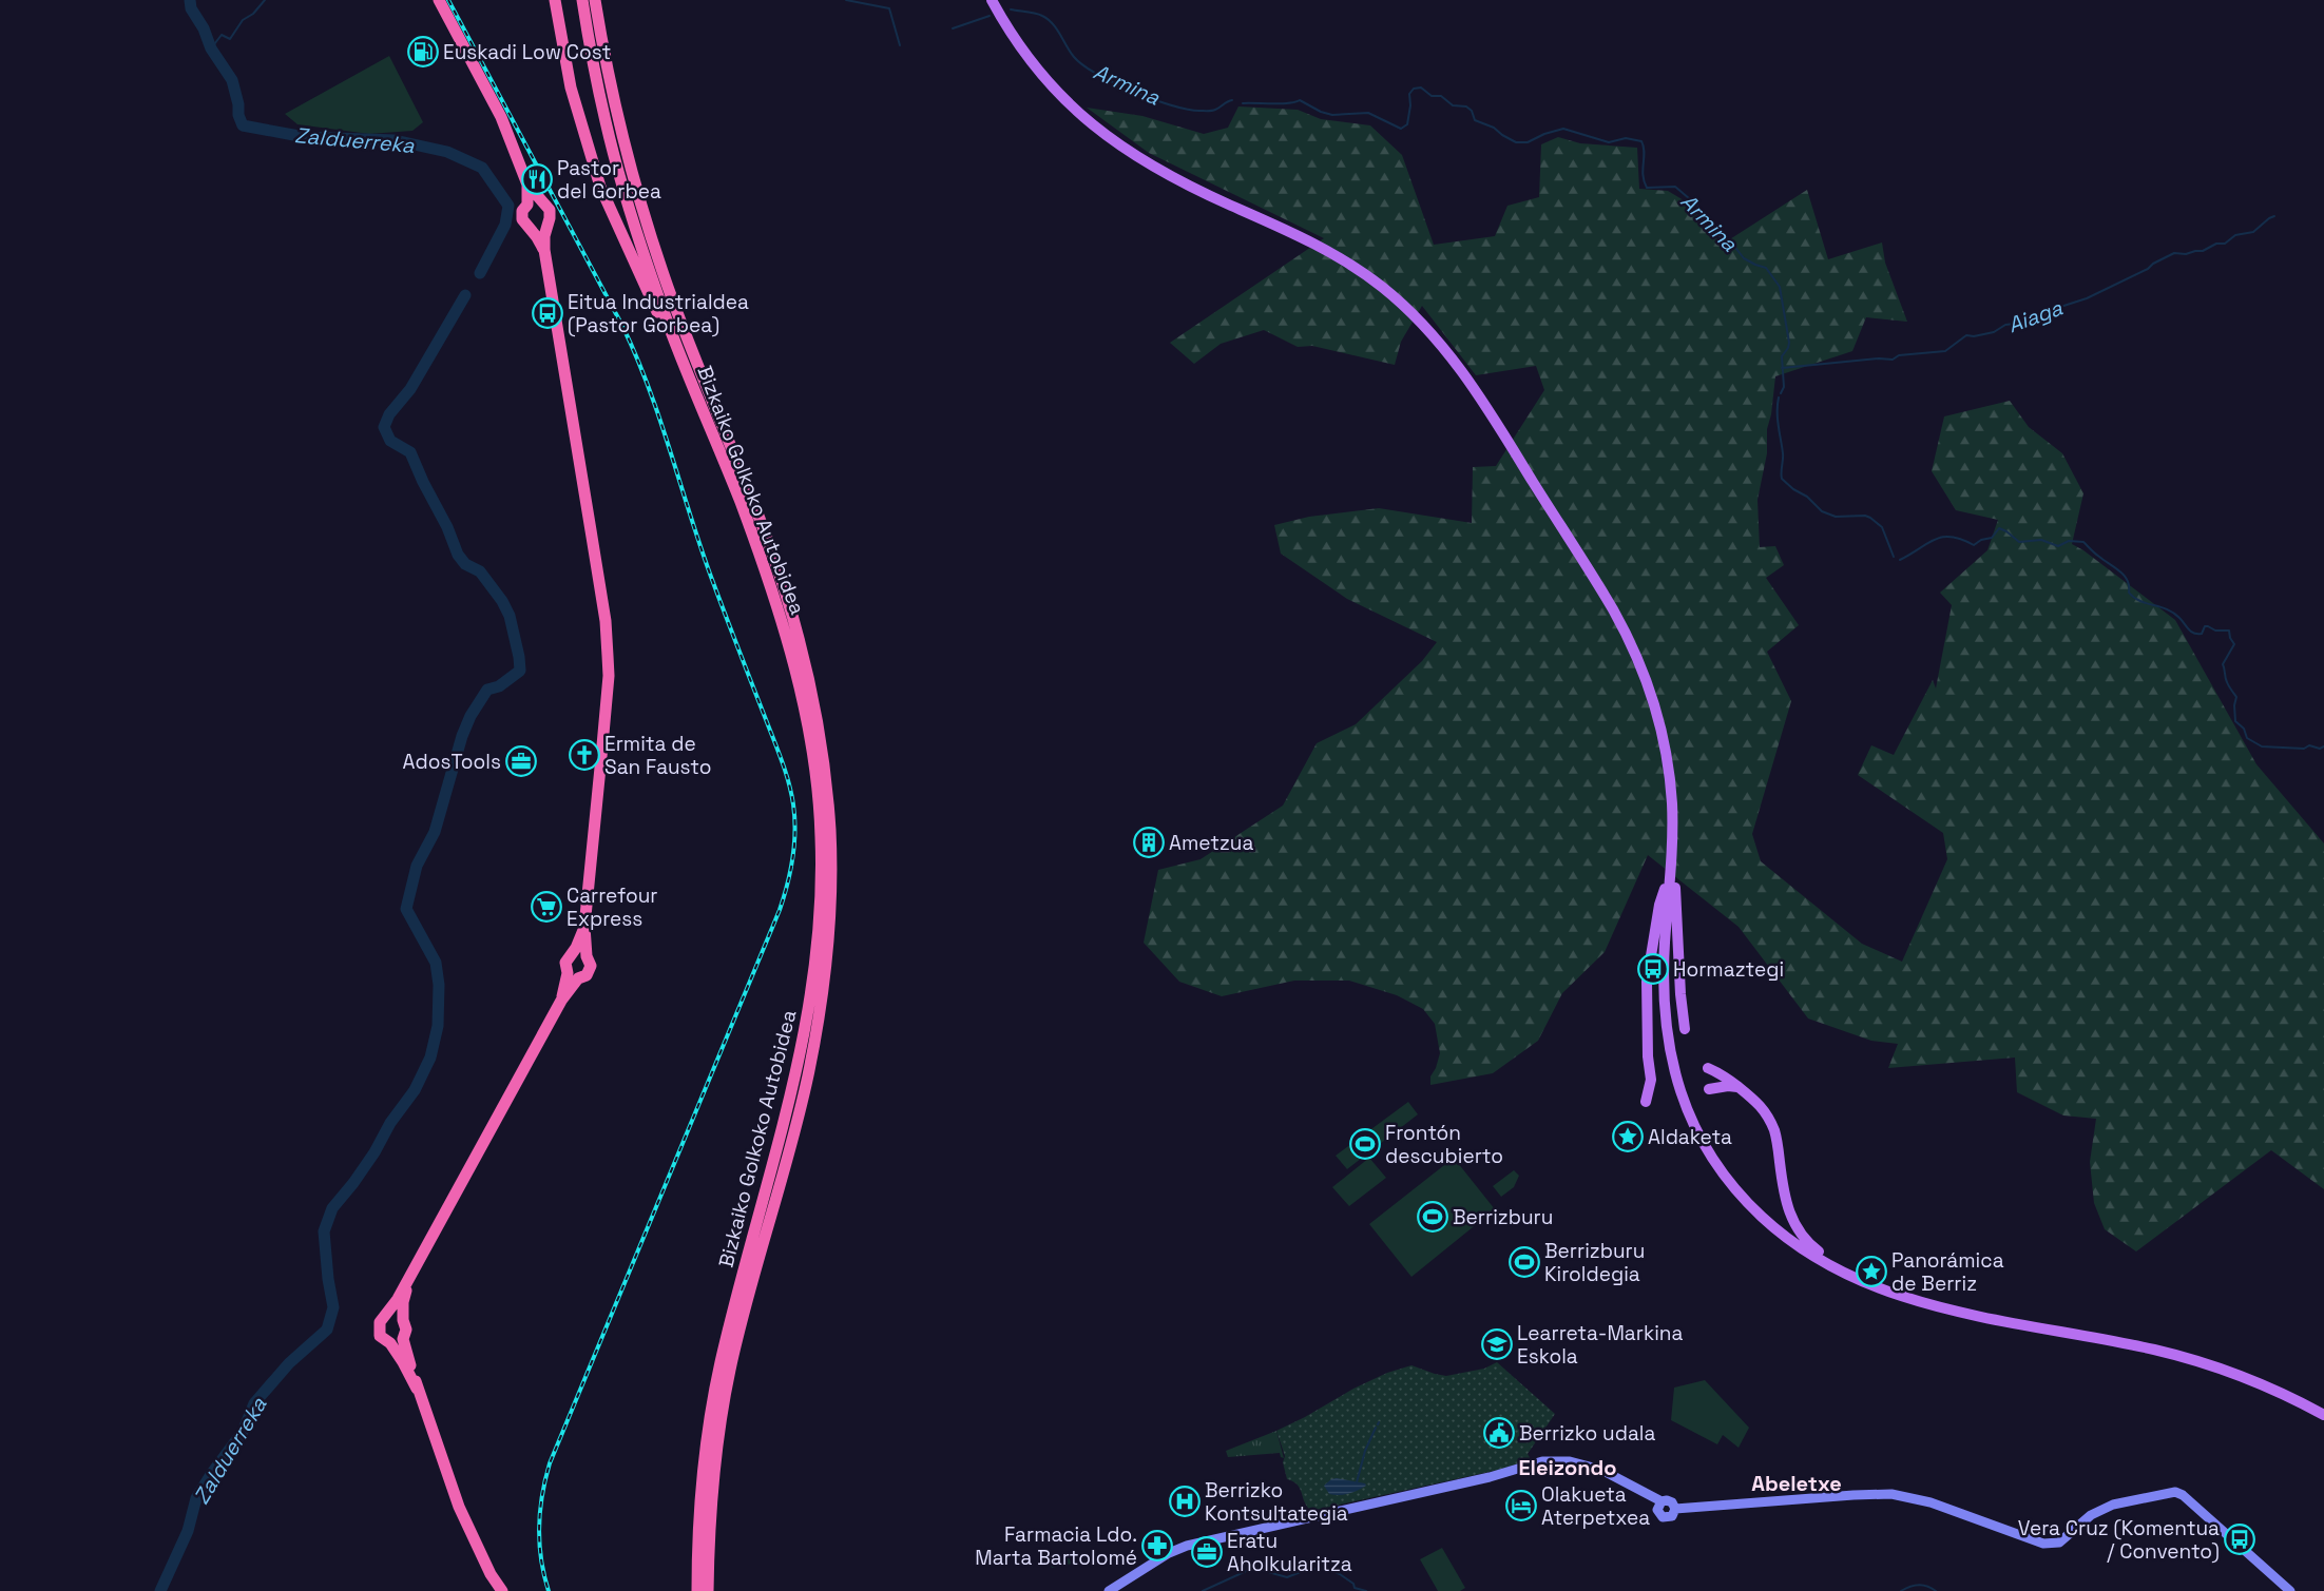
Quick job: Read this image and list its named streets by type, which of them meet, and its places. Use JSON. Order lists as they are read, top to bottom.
{
  "streets": {
    "highway": ["Bizkaiko Golkoko Autobidea"]
  },
  "districts": ["Eleizondo", "Abeletxe"],
  "water": ["Armina", "Zalduerreka", "Aiaga"],
  "places": {
    "fuel station": ["Euskadi Low Cost"],
    "restaurant": ["Pastor del Gorbea"],
    "bus stop": ["Eitua Industrialdea (Pastor Gorbea)", "Hormaztegi", "Vera Cruz (Komentua / Convento)"],
    "church": ["Ermita de San Fausto"],
    "office": ["AdosTools", "Eratu Aholkularitza"],
    "building": ["Ametzua"],
    "supermarket": ["Carrefour Express"],
    "place": ["Aldaketa", "Panorámica de Berriz"],
    "sports": ["Frontón descubierto", "Berrizburu", "Berrizburu Kiroldegia"],
    "school or university": ["Learreta-Markina Eskola"],
    "public building": ["Berrizko udala"],
    "hospital": ["Berrizko Kontsultategia"],
    "hotel": ["Olakueta Aterpetxea"],
    "pharmacy": ["Farmacia Ldo. Marta Bartolomé"]
  }
}
